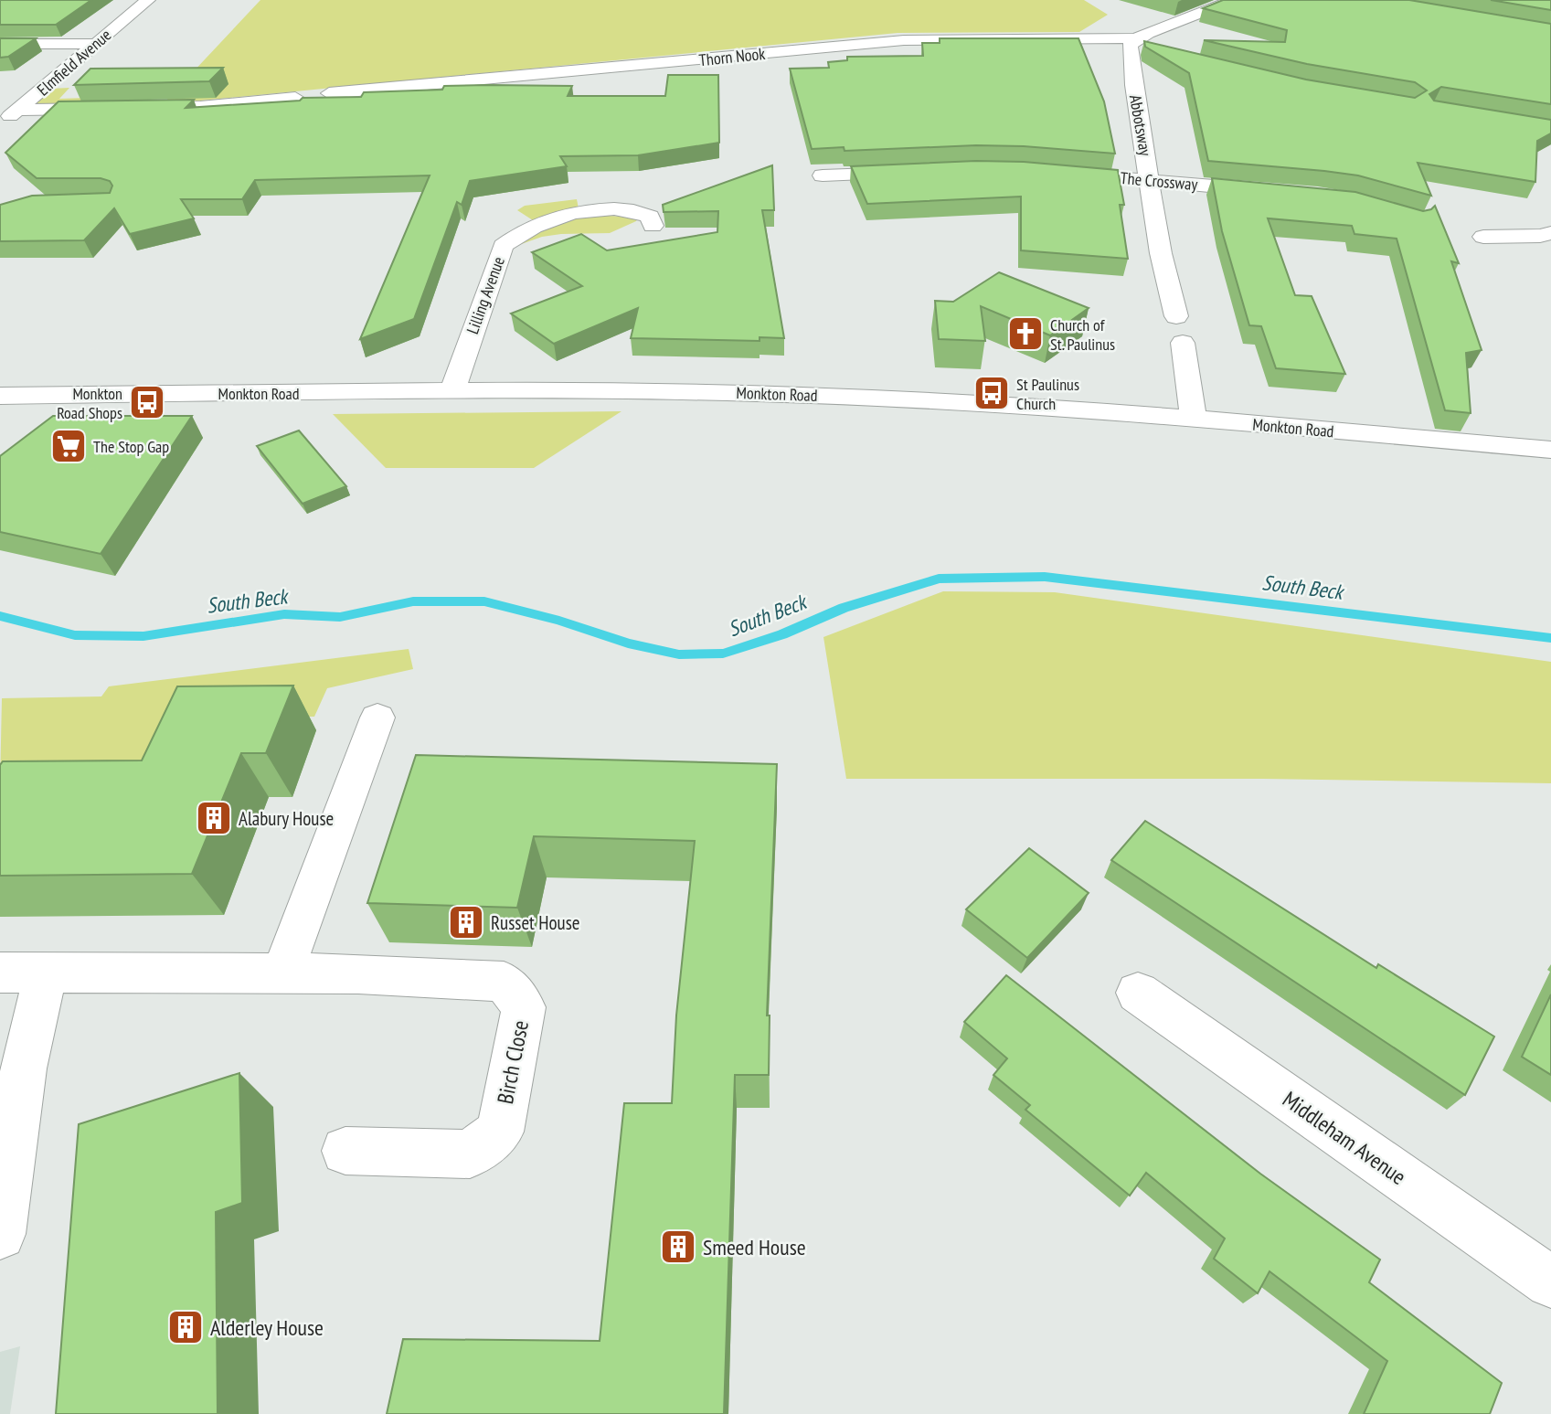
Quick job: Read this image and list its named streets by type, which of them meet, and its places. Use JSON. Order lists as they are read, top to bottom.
{
  "streets": {
    "street": [
      "Thorn Nook",
      "Elmfield Avenue",
      "Abbotsway",
      "The Crossway",
      "Lilling Avenue",
      "Monkton Road",
      "Birch Close",
      "Middleham Avenue"
    ]
  },
  "crossings": [
    ["Thorn Nook", "Abbotsway"],
    ["Abbotsway", "The Crossway"],
    ["Lilling Avenue", "Monkton Road"]
  ],
  "water": ["South Beck"],
  "places": {
    "church": ["Church of St. Paulinus"],
    "bus stop": ["St Paulinus Church", "Monkton Road Shops"],
    "supermarket": ["The Stop Gap"],
    "building": [
      "Alabury House",
      "Russet House",
      "Smeed House",
      "Alderley House"
    ]
  }
}
